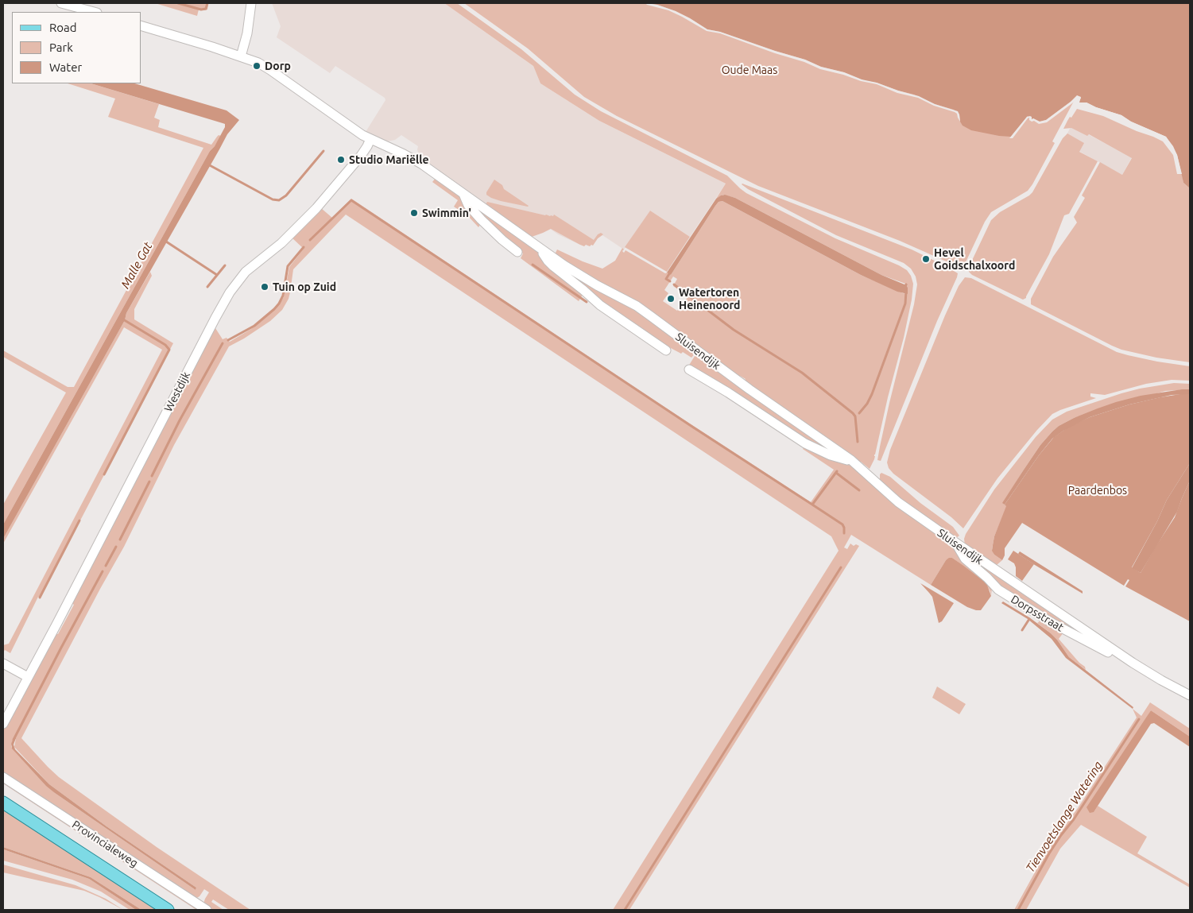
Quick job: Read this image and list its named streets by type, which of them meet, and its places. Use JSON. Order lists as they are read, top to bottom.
{
  "streets": {
    "main road": ["Provincialeweg"],
    "street": ["Sluisendijk", "Westdijk", "Dorpsstraat"]
  },
  "crossings": [
    ["Sluisendijk", "Westdijk"],
    ["Sluisendijk", "Dorpsstraat"]
  ],
  "water": ["Malle Gat", "Tienvoetslange Watering"],
  "parks": ["Oude Maas", "Paardenbos"],
  "places": [
    "Dorp",
    "Studio Mariëlle",
    "Swimmin'",
    "Hevel Goidschalxoord",
    "Tuin op Zuid",
    "Watertoren Heinenoord"
  ],
  "legend": ["Road", "Park", "Water"]
}
